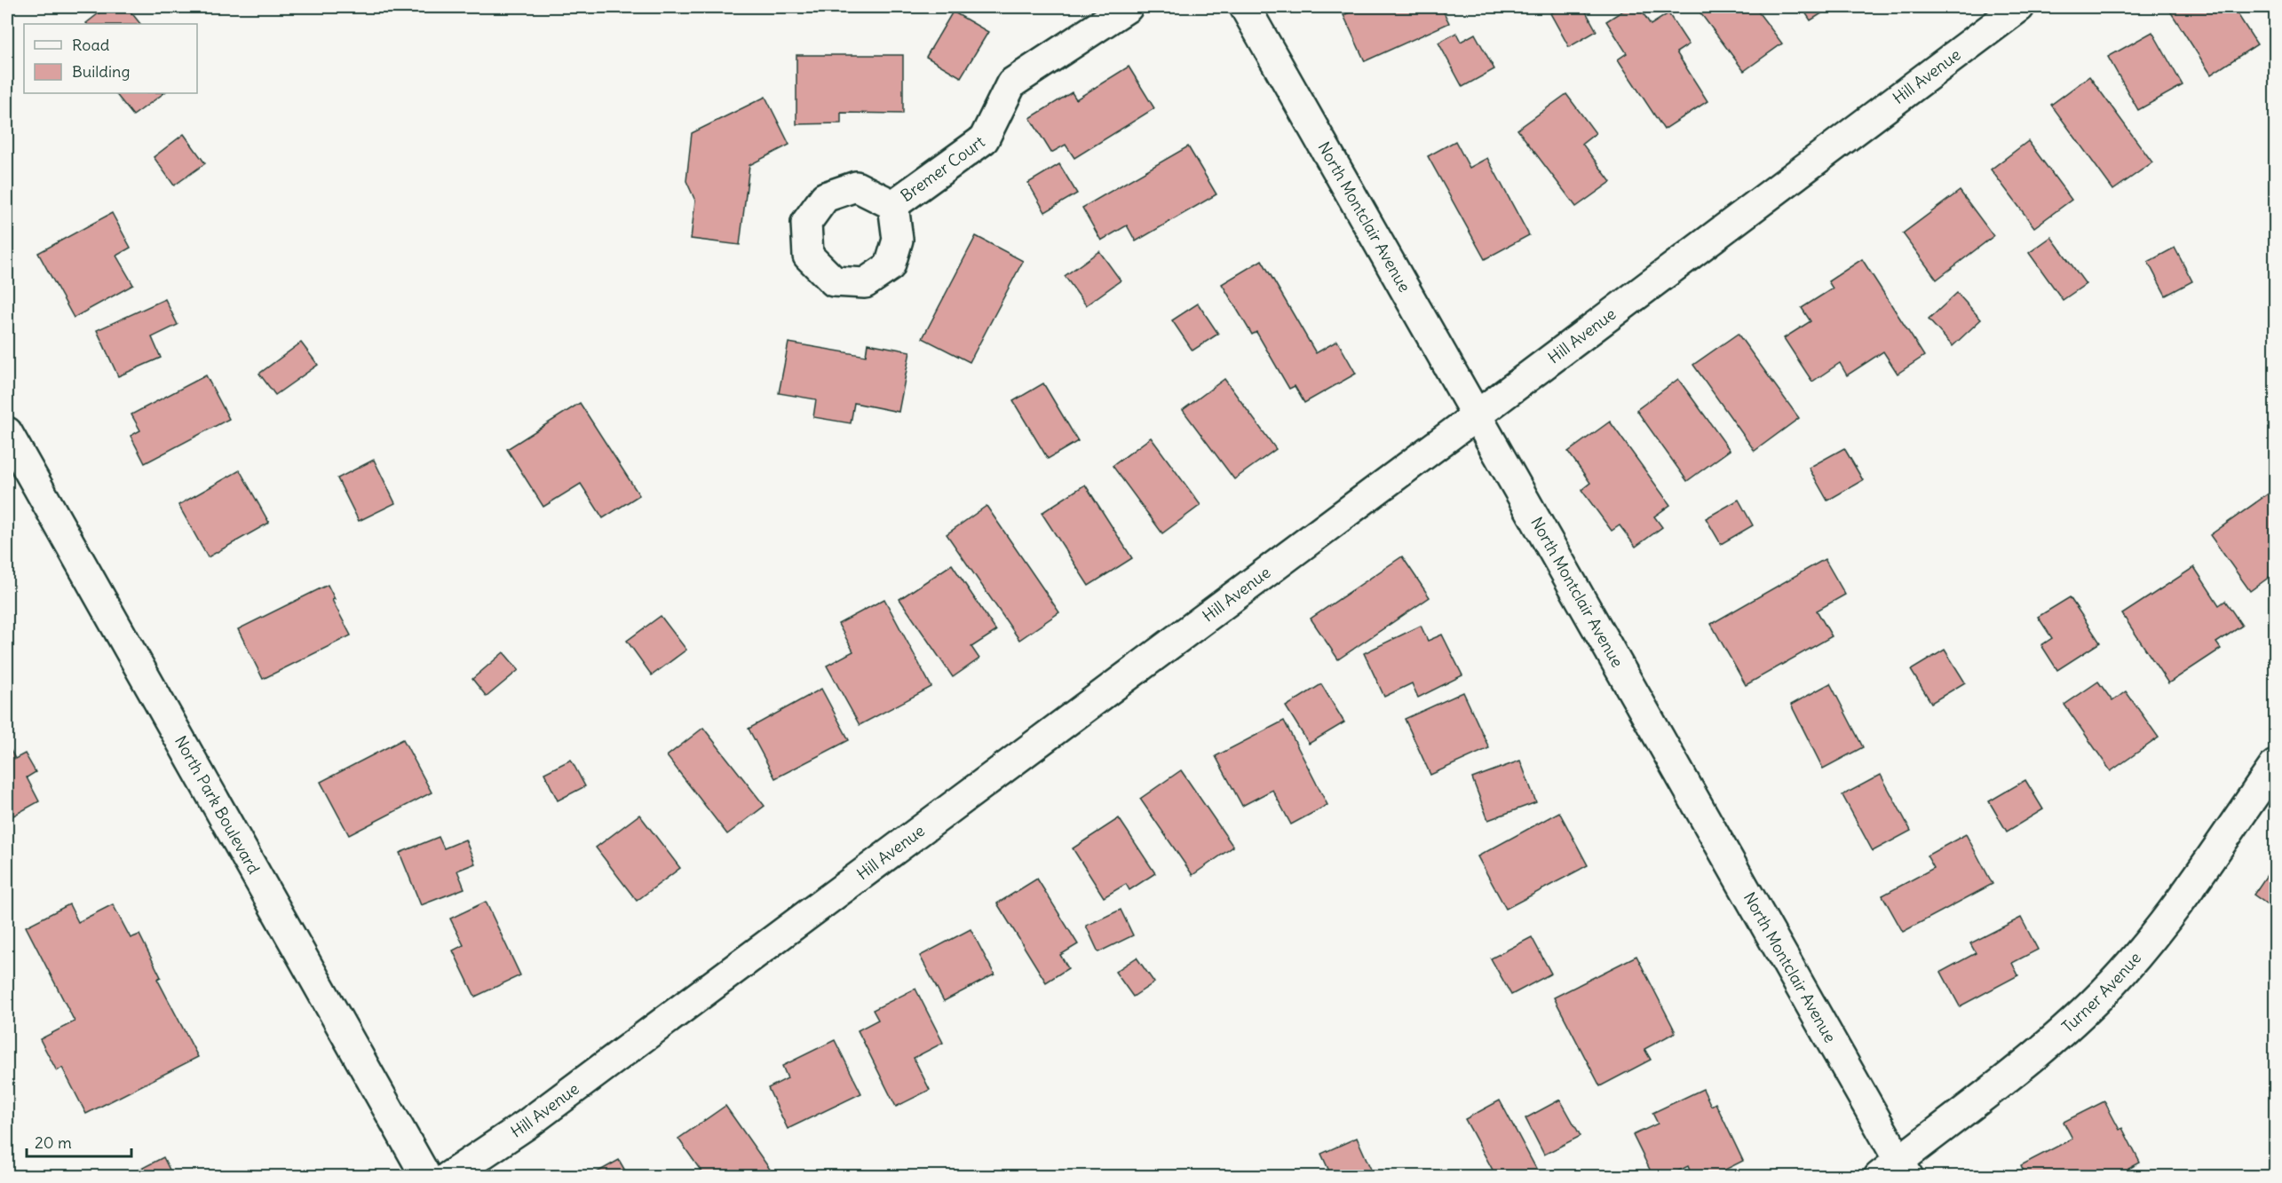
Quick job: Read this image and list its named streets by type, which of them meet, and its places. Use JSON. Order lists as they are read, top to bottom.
{
  "streets": {
    "street": [
      "Hill Avenue",
      "Bremer Court",
      "North Montclair Avenue",
      "North Park Boulevard",
      "Turner Avenue"
    ]
  },
  "crossings": [
    ["Hill Avenue", "North Montclair Avenue"],
    ["North Montclair Avenue", "Turner Avenue"]
  ],
  "legend": ["Road", "Building"],
  "scale_bar": "20 m"
}
